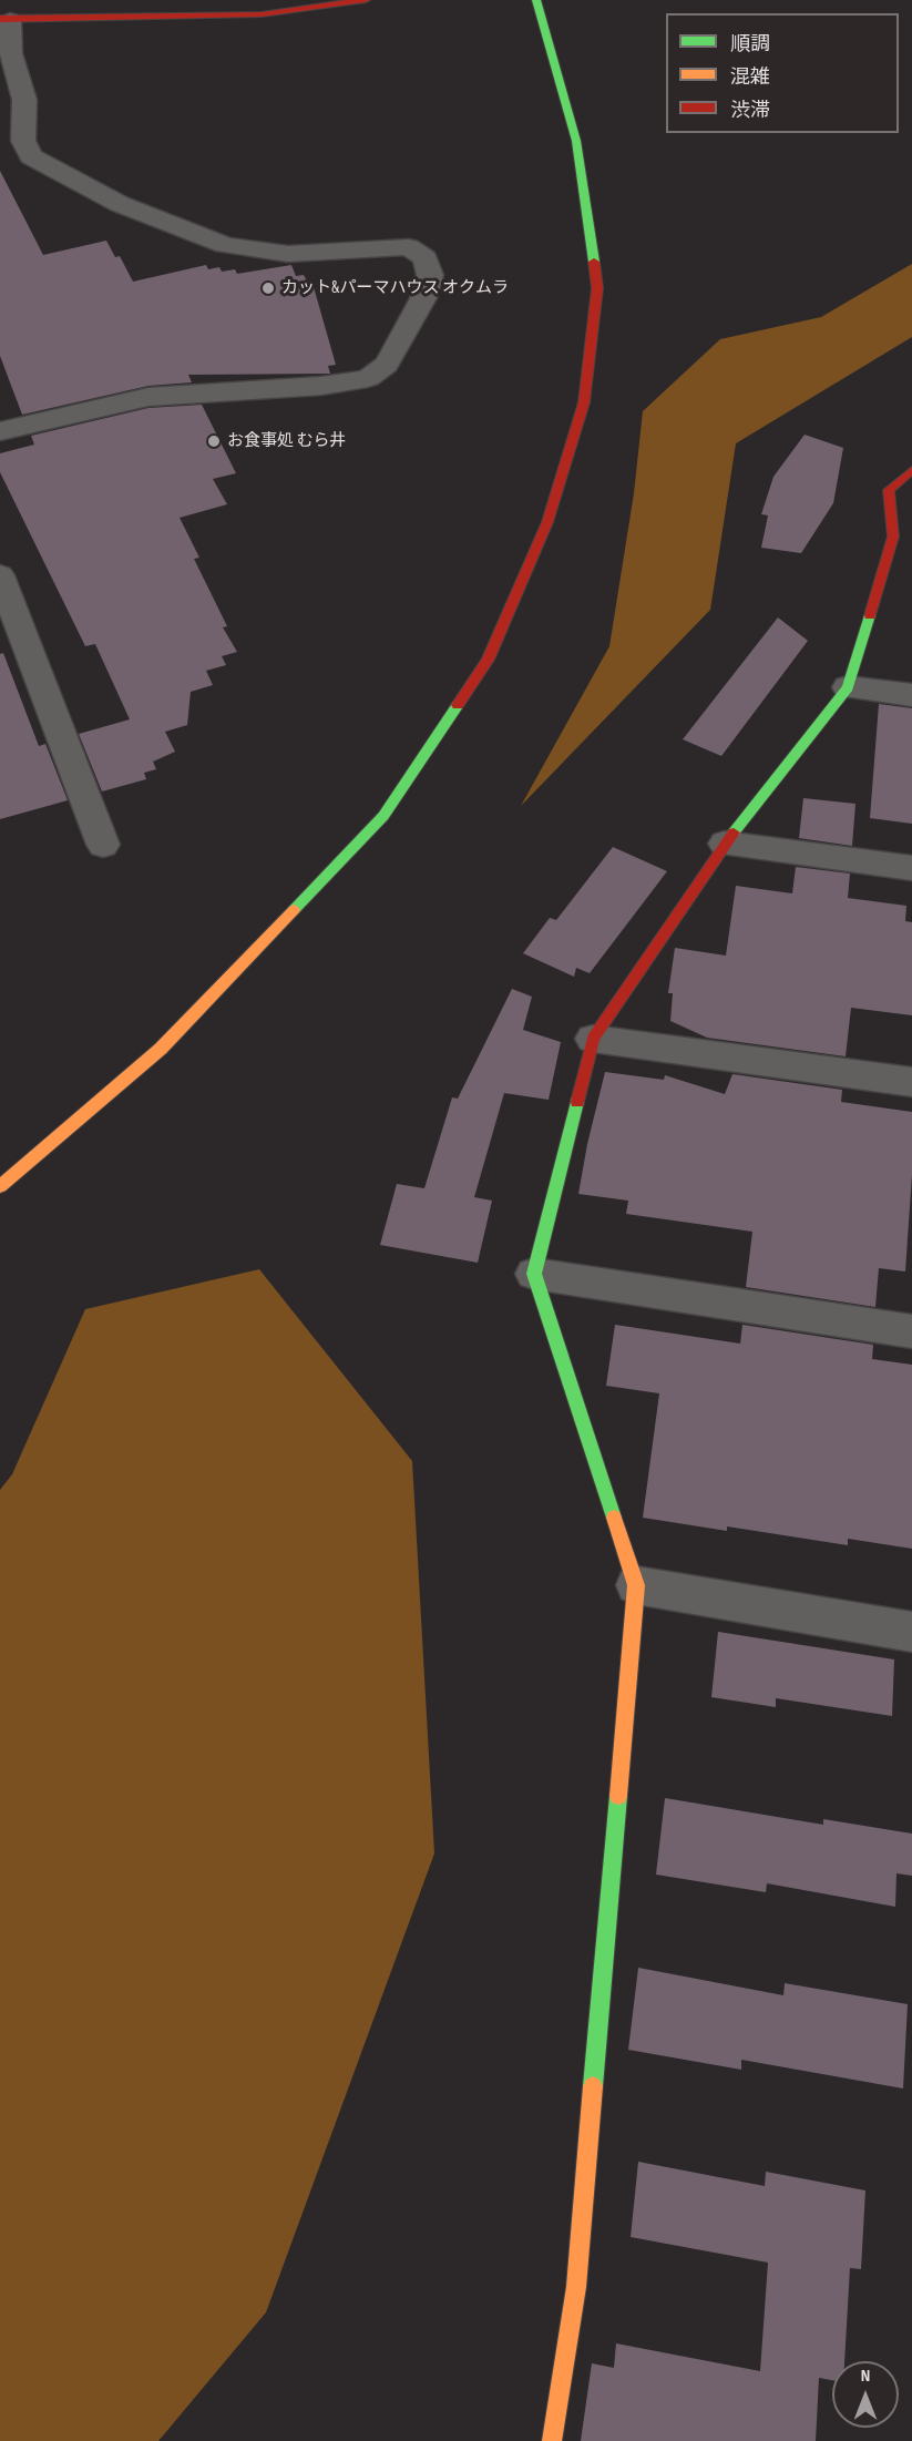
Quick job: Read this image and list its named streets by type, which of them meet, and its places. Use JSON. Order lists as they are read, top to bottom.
{
  "places": ["カット&パーマハウス オクムラ", "お食事処 むら井"],
  "legend": ["順調", "混雑", "渋滞"],
  "north": "top"
}
